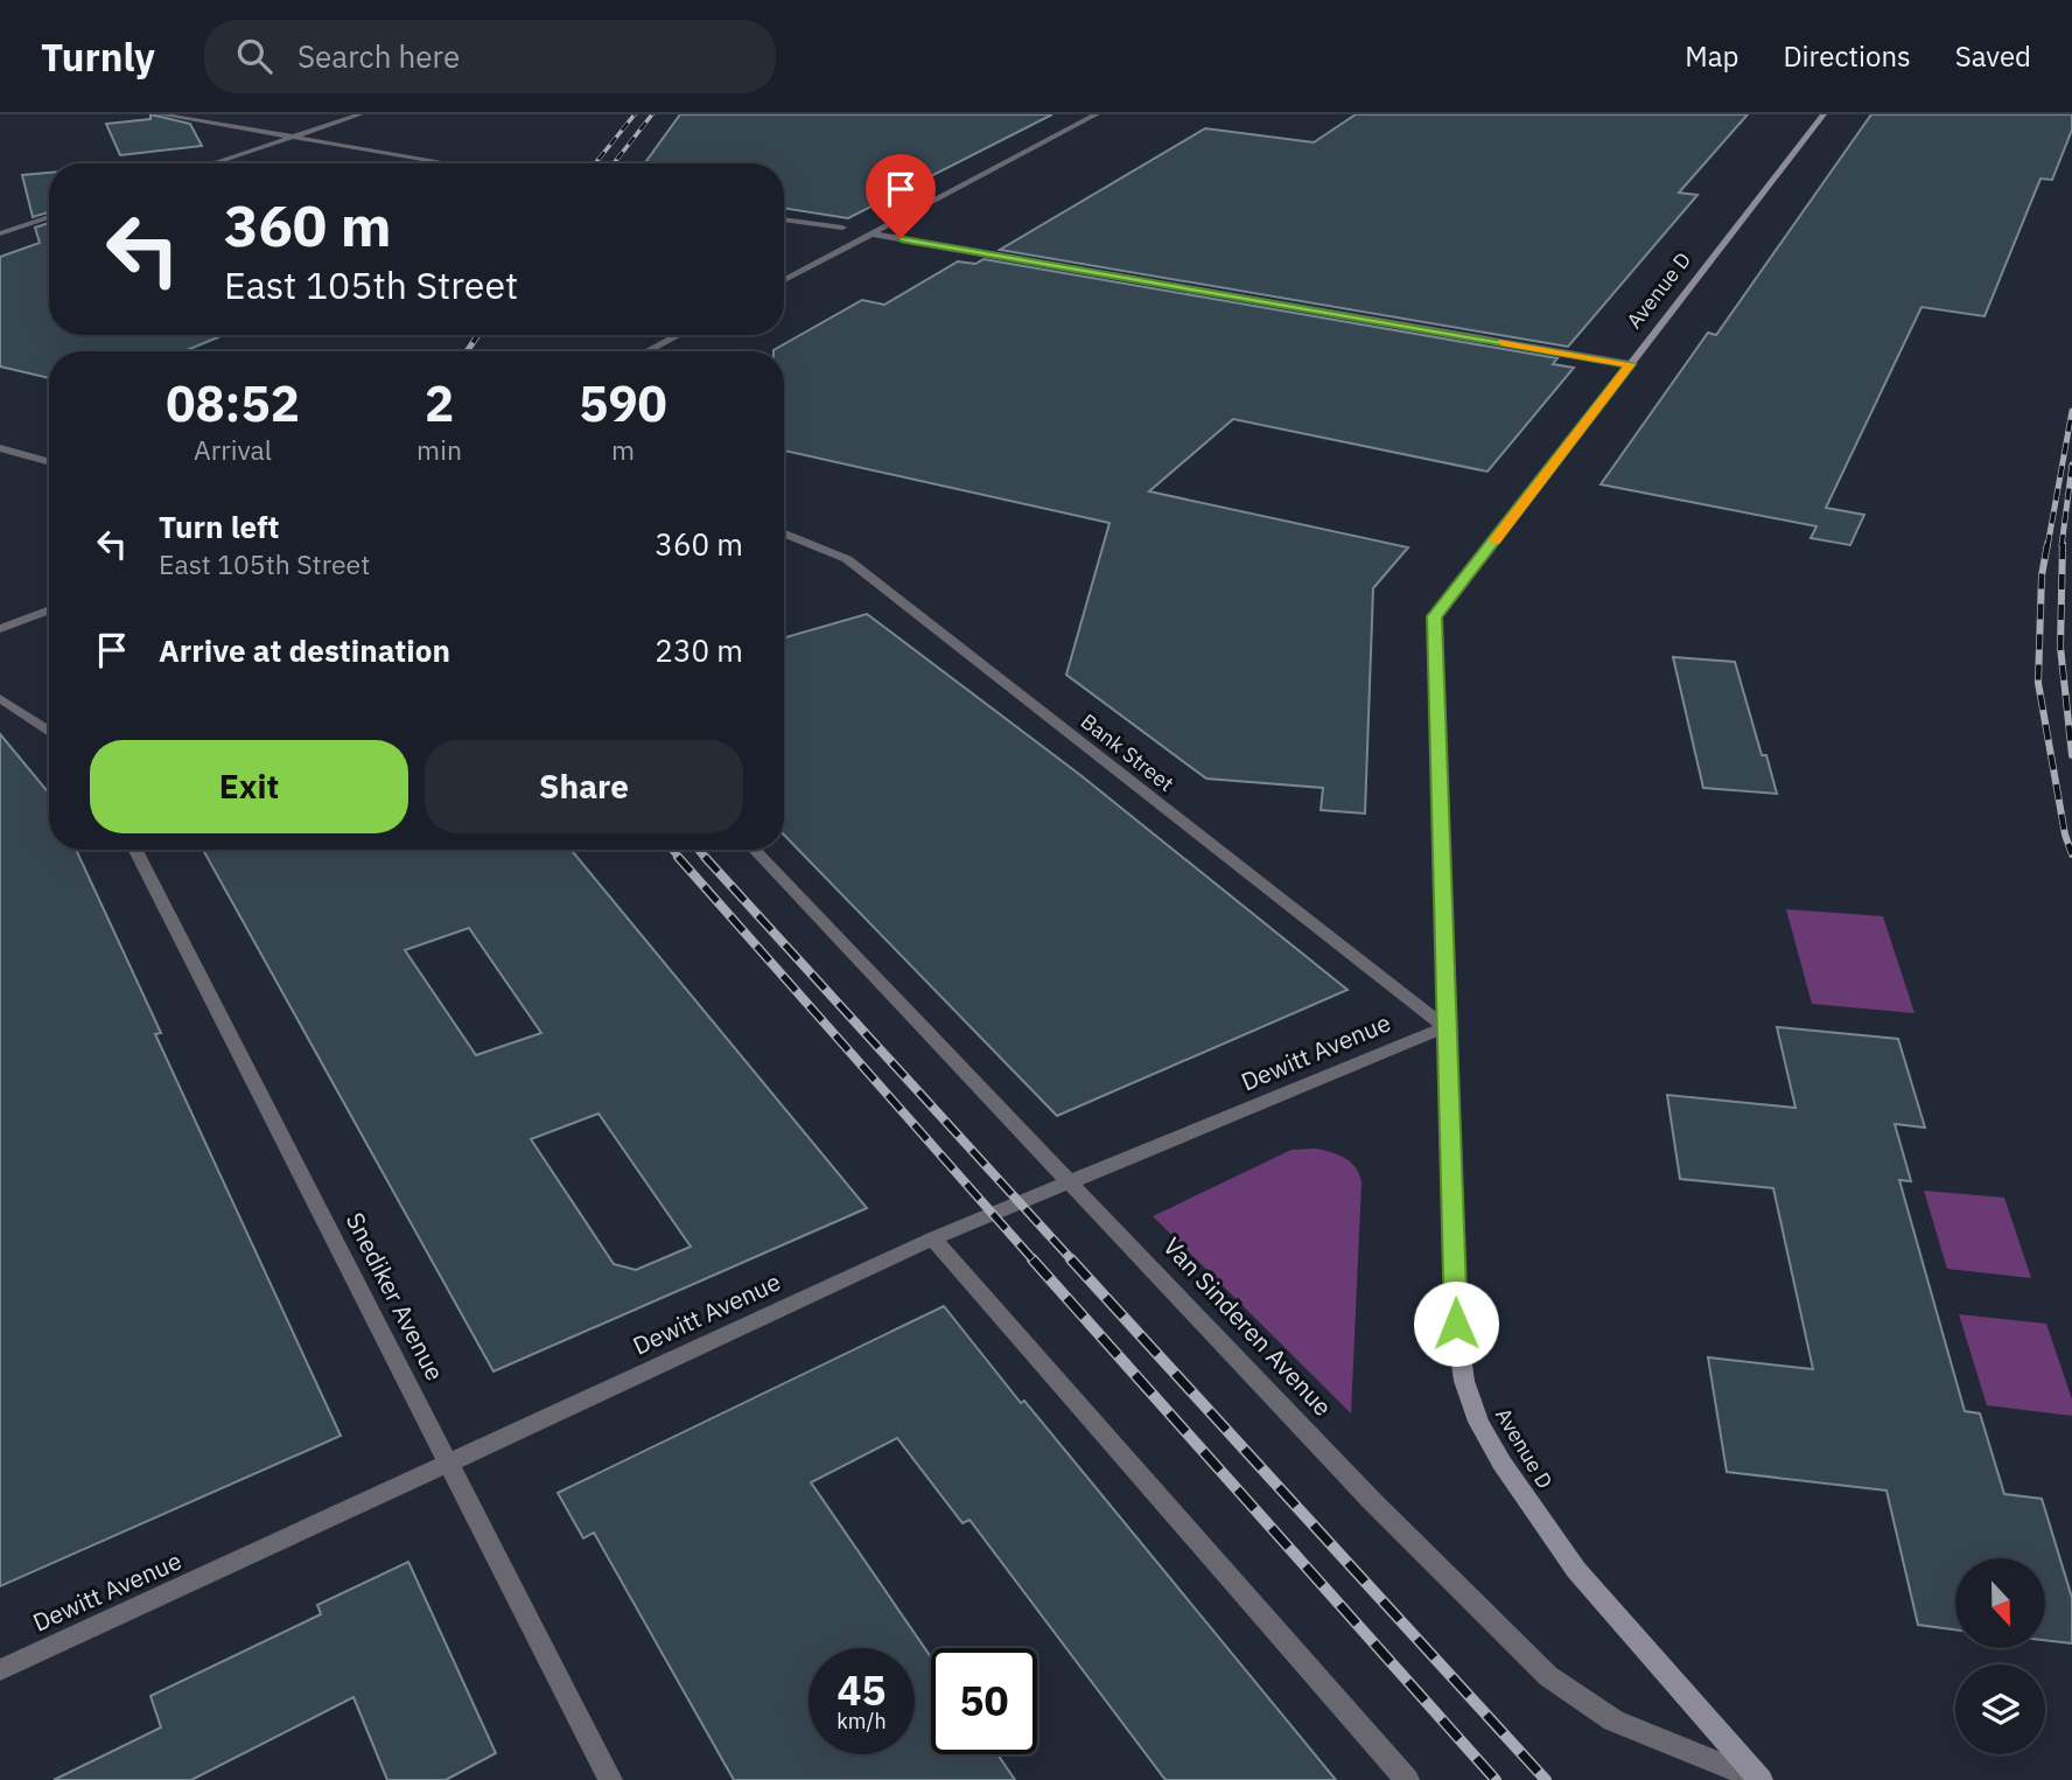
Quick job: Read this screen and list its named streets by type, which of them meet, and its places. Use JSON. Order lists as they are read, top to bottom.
{
  "streets": {
    "main road": ["Avenue D"],
    "street": [
      "Bank Street",
      "Dewitt Avenue",
      "Snediker Avenue",
      "Van Sinderen Avenue"
    ]
  },
  "crossings": [
    ["Avenue D", "Bank Street"],
    ["Avenue D", "Dewitt Avenue"],
    ["Avenue D", "Van Sinderen Avenue"],
    ["Bank Street", "Dewitt Avenue"],
    ["Dewitt Avenue", "Snediker Avenue"],
    ["Dewitt Avenue", "Van Sinderen Avenue"]
  ],
  "north": "bottom",
  "page": {
    "header": "Turnly",
    "search": "Search here",
    "nav": ["Map", "Directions", "Saved"],
    "turn": ["360 m", "East 105th Street"],
    "eta": [
      "08:52",
      "Arrival",
      "2",
      "min",
      "590",
      "m"
    ],
    "list": [
      {
        "name": "Turn left",
        "note": "East 105th Street",
        "value": "360 m"
      },
      {
        "name": "Arrive at destination",
        "value": "230 m"
      }
    ],
    "buttons": ["Exit", "Share"],
    "speed": "45 km/h",
    "limit": "50"
  }
}
